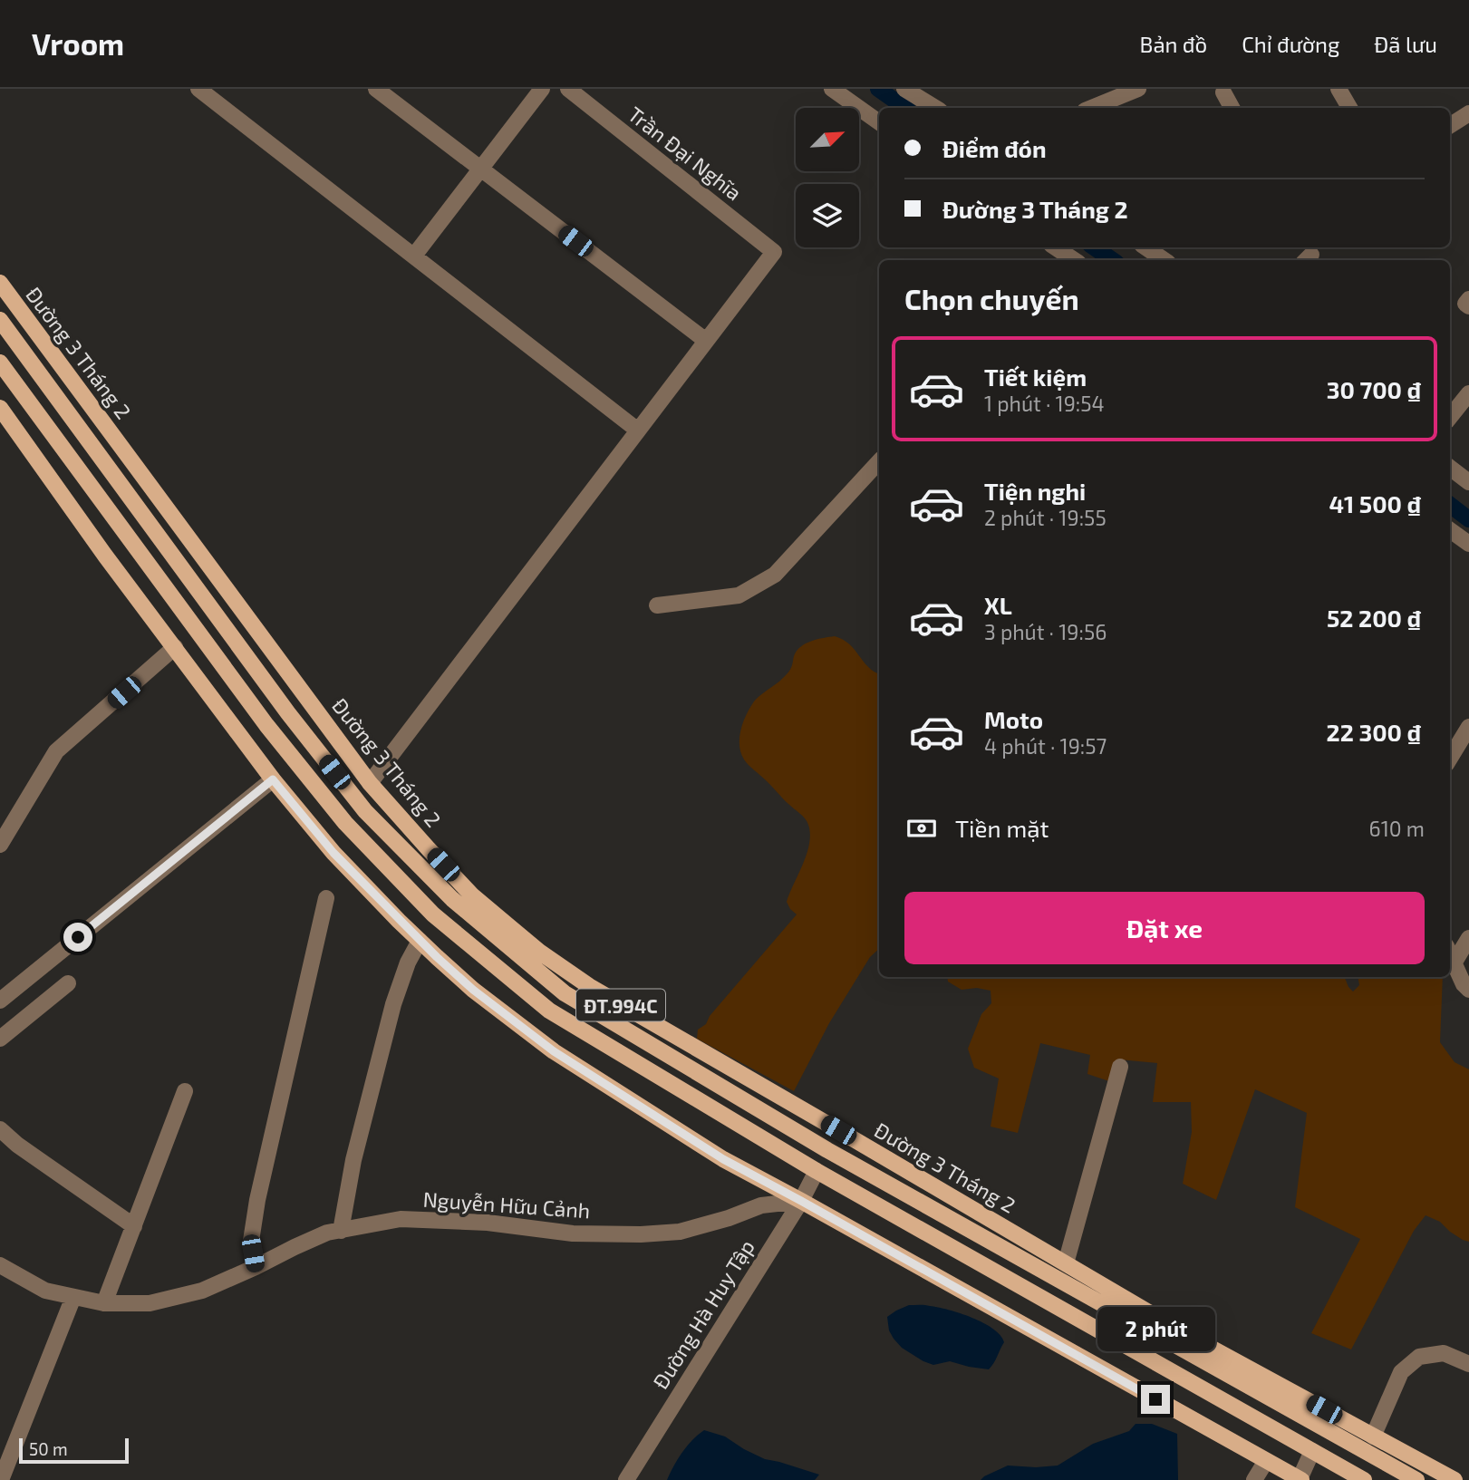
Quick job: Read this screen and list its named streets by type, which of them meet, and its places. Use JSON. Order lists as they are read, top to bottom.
{
  "streets": {
    "main road": ["Đường 3 Tháng 2", "ĐT.994C"],
    "street": ["Trần Đại Nghĩa", "Nguyễn Hữu Cảnh", "Đường Hà Huy Tập"]
  },
  "crossings": [
    ["ĐT.994C", "Đường Hà Huy Tập"],
    ["Nguyễn Hữu Cảnh", "Đường Hà Huy Tập"]
  ],
  "scale_bar": "50 m",
  "north": "top right",
  "page": {
    "header": "Vroom",
    "nav": ["Bản đồ", "Chỉ đường", "Đã lưu"],
    "banner": ["Điểm đón", "Đường 3 Tháng 2"],
    "heading": "Chọn chuyến",
    "list": [
      {
        "name": "Tiết kiệm",
        "note": "1 phút · 19:54",
        "value": "30 700 ₫"
      },
      {
        "name": "Tiện nghi",
        "note": "2 phút · 19:55",
        "value": "41 500 ₫"
      },
      {
        "name": "XL",
        "note": "3 phút · 19:56",
        "value": "52 200 ₫"
      },
      {
        "name": "Moto",
        "note": "4 phút · 19:57",
        "value": "22 300 ₫"
      }
    ],
    "pay": ["Tiền mặt", "610 m"],
    "buttons": "Đặt xe",
    "bubble": "2 phút",
    "scale": "50 m"
  }
}
